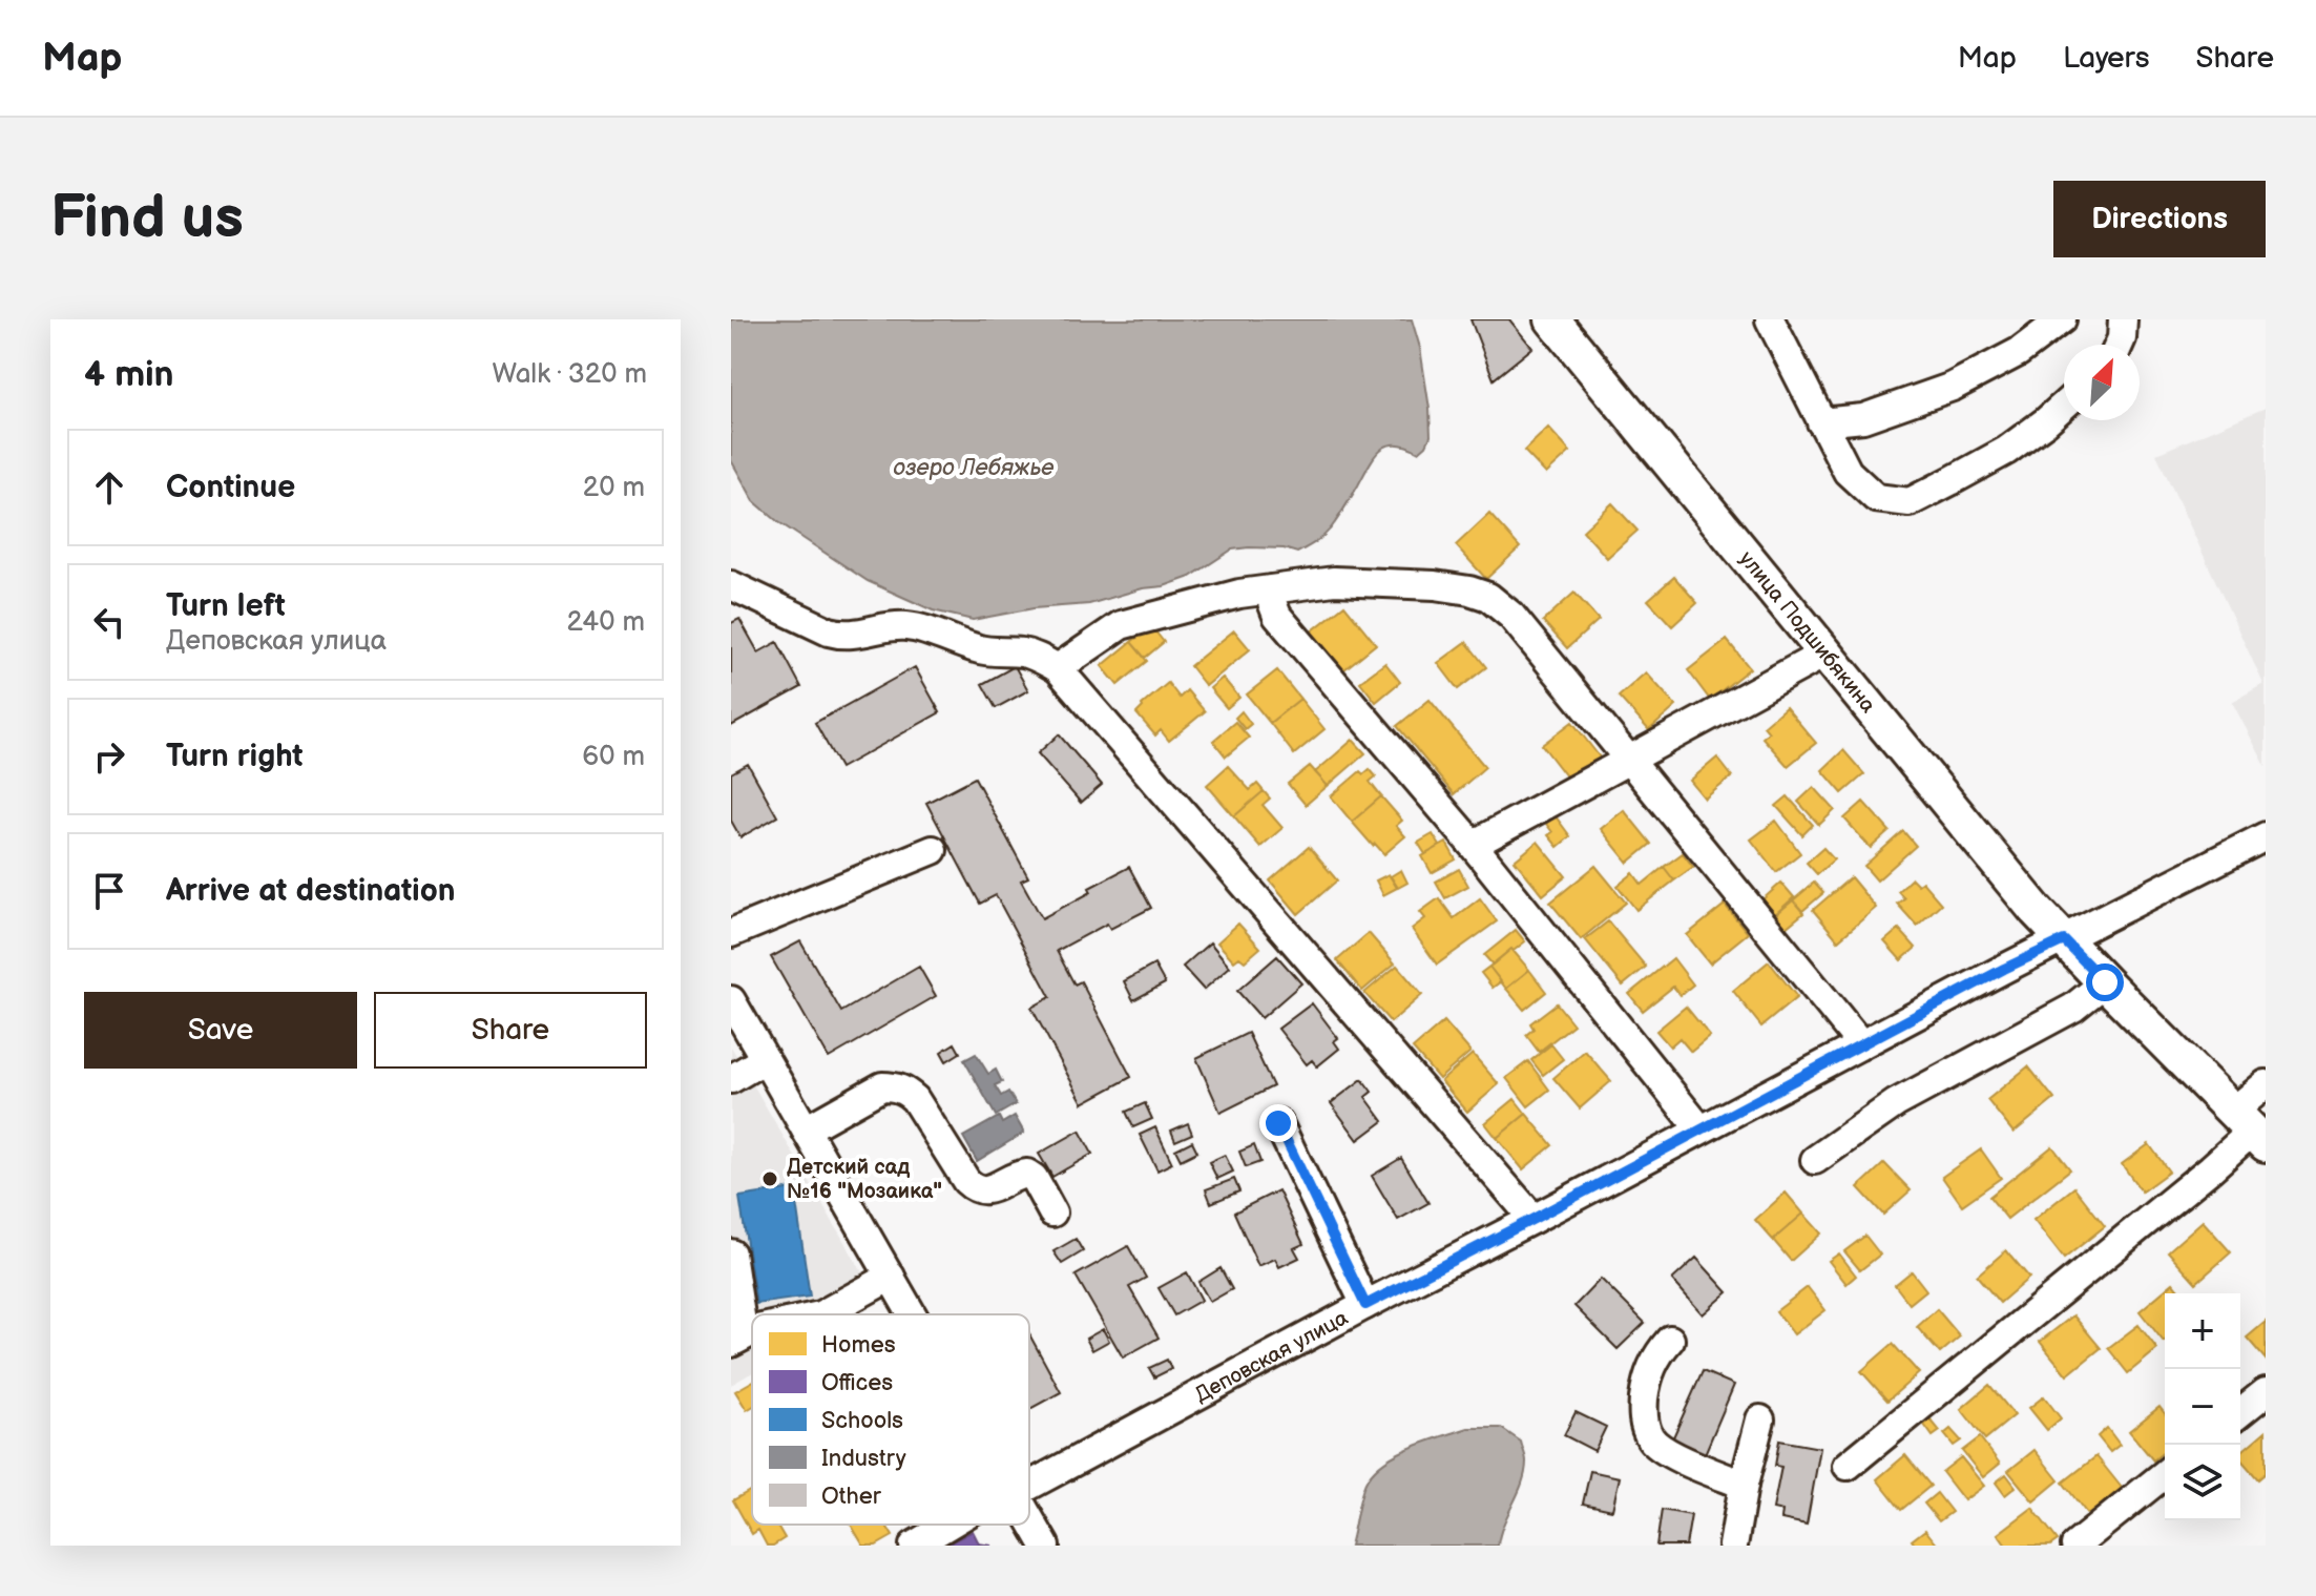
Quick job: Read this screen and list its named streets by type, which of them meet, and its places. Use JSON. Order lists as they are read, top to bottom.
{
  "streets": {
    "main road": ["улица Подшибякина"],
    "street": ["Деповская улица"]
  },
  "crossings": [
    ["улица Подшибякина", "Деповская улица"]
  ],
  "water": ["озеро Лебяжье"],
  "places": ["Детский сад №16 \"Мозаика\""],
  "legend": [
    "Homes",
    "Offices",
    "Schools",
    "Industry",
    "Other"
  ],
  "north": "top right",
  "page": {
    "header": "Map",
    "nav": ["Map", "Layers", "Share"],
    "buttons": [
      "Directions",
      ["Save", "Share"]
    ],
    "title": "Find us",
    "heading": ["4 min", "Walk · 320 m"],
    "list": [
      ["Continue", "20 m"],
      ["Turn left", "Деповская улица", "240 m"],
      ["Turn right", "60 m"],
      "Arrive at destination"
    ],
    "map_buttons": ["+", "−"]
  }
}
